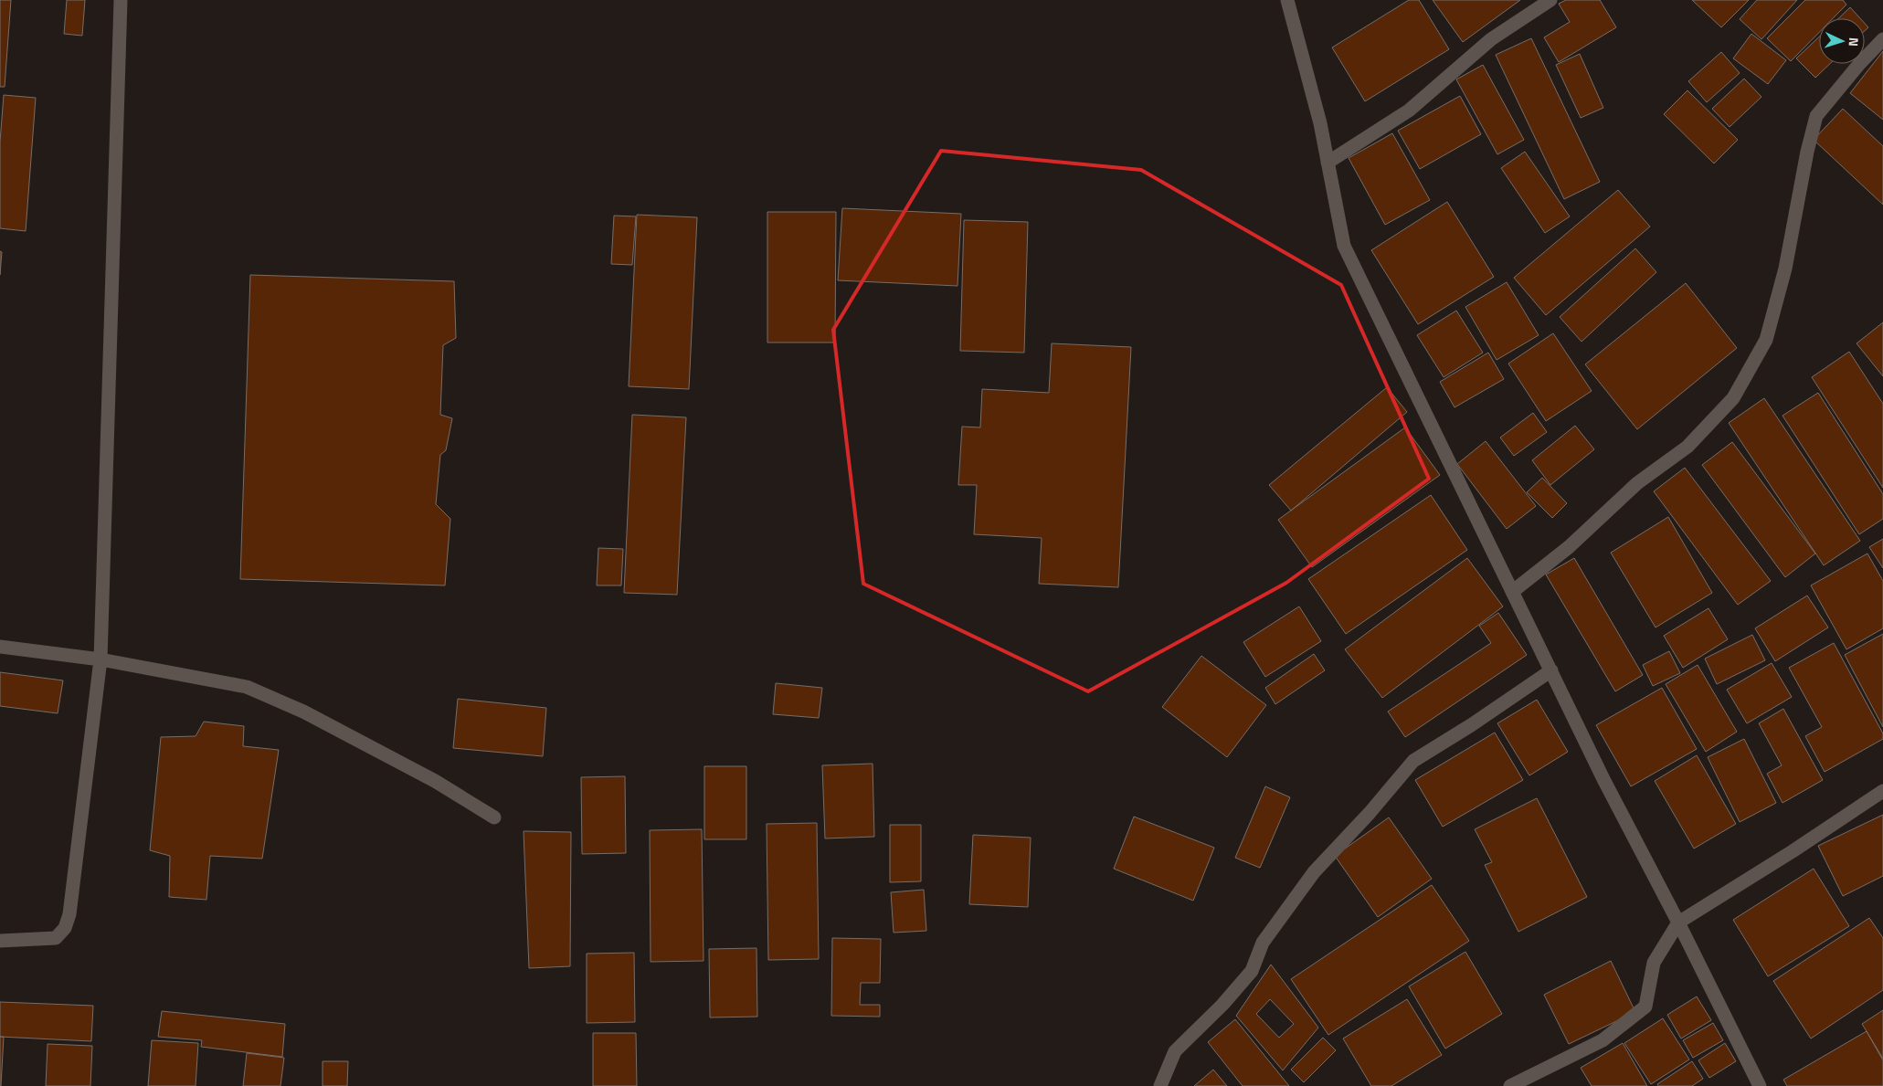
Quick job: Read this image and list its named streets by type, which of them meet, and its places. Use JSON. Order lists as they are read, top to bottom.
{
  "north": "right"
}
